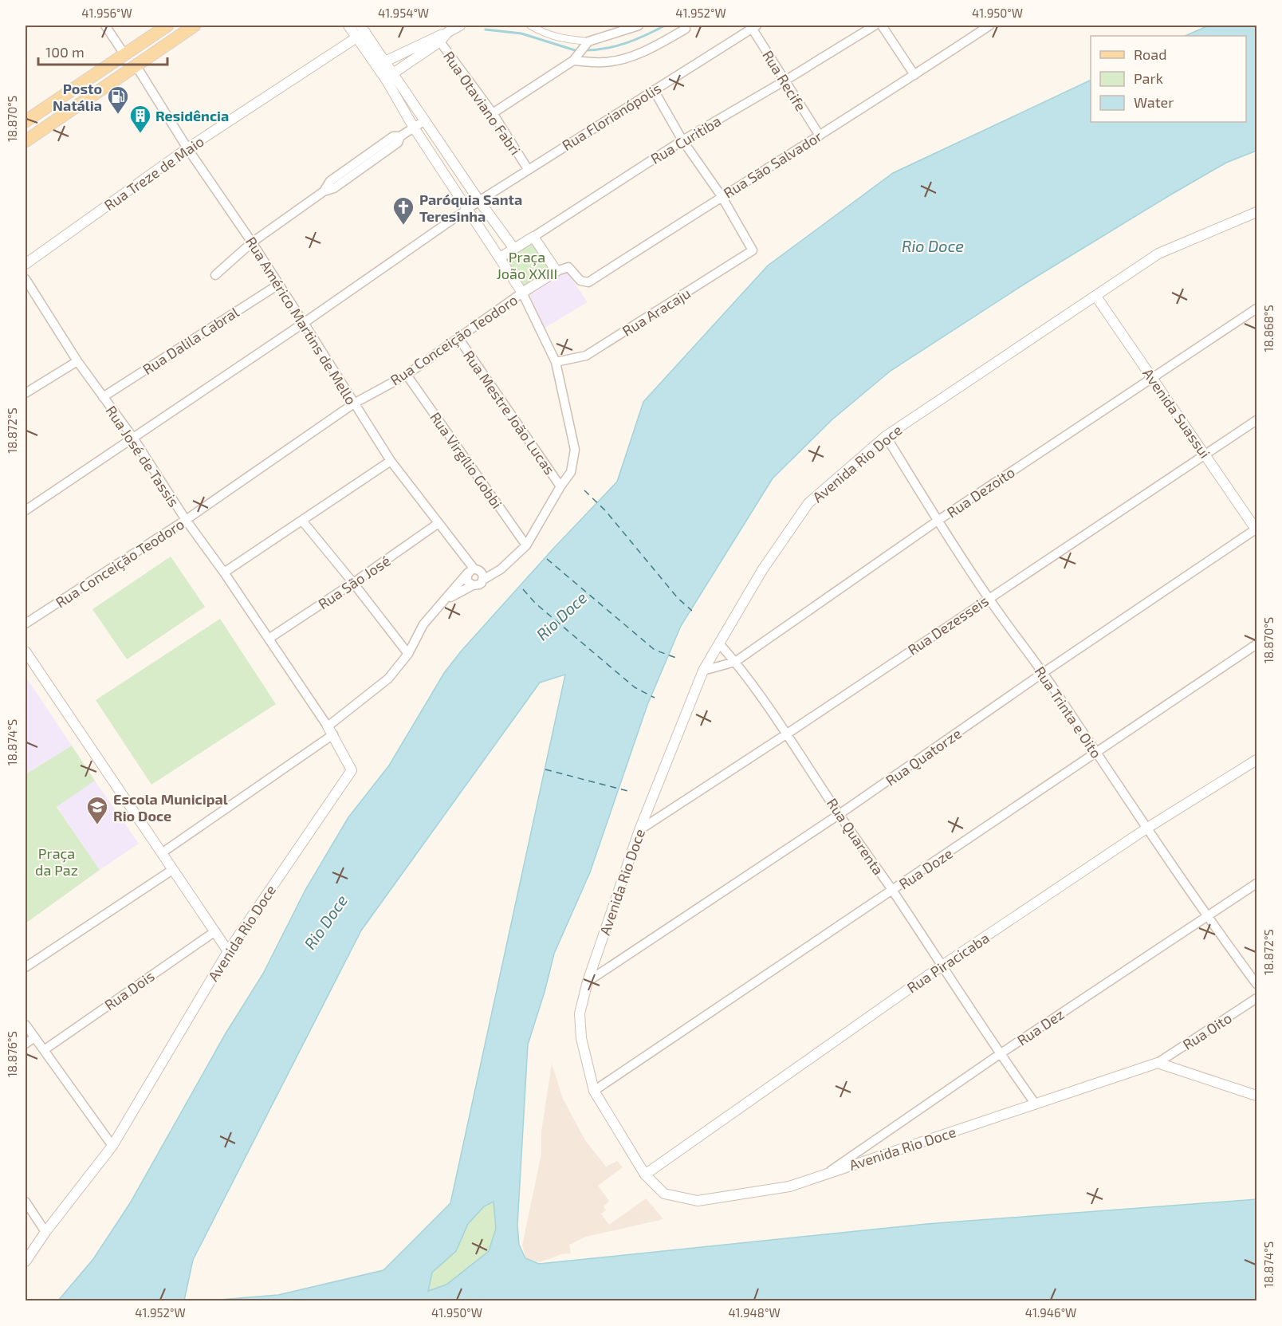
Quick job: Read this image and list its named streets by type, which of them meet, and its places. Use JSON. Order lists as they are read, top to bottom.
{
  "streets": {
    "street": [
      "Rua Recife",
      "Rua Otaviano Fabri",
      "Rua Florianópolis",
      "Rua Curitiba",
      "Rua São Salvador",
      "Rua Treze de Maio",
      "Rua Aracaju",
      "Rua Américo Martins de Mello",
      "Rua Conceição Teodoro",
      "Rua Dalila Cabral",
      "Rua Mestre João Lucas",
      "Avenida Suassui",
      "Rua José de Tassis",
      "Rua Virgílio Gobbi",
      "Avenida Rio Doce",
      "Rua Dezoito",
      "Rua São José",
      "Rua Dezesseis",
      "Rua Trinta e Oito",
      "Rua Quatorze",
      "Rua Quarenta",
      "Rua Doze",
      "Rua Piracicaba",
      "Rua Dois",
      "Rua Dez",
      "Rua Oito"
    ]
  },
  "crossings": [
    ["Rua Recife", "Rua Florianópolis"],
    ["Rua Recife", "Rua Curitiba"],
    ["Rua Recife", "Rua São Salvador"],
    ["Rua Otaviano Fabri", "Rua Florianópolis"],
    ["Rua Florianópolis", "Rua Américo Martins de Mello"],
    ["Rua Florianópolis", "Rua José de Tassis"],
    ["Rua São Salvador", "Rua Aracaju"],
    ["Rua Treze de Maio", "Rua Américo Martins de Mello"],
    ["Rua Américo Martins de Mello", "Rua Conceição Teodoro"],
    ["Rua Américo Martins de Mello", "Rua Dalila Cabral"],
    ["Rua Américo Martins de Mello", "Rua São José"],
    ["Rua Conceição Teodoro", "Rua Mestre João Lucas"],
    ["Rua Conceição Teodoro", "Rua José de Tassis"],
    ["Rua Conceição Teodoro", "Rua Virgílio Gobbi"],
    ["Rua Dalila Cabral", "Rua José de Tassis"],
    ["Avenida Suassui", "Avenida Rio Doce"],
    ["Avenida Suassui", "Rua Dezoito"],
    ["Avenida Suassui", "Rua Dezesseis"],
    ["Avenida Suassui", "Rua Quatorze"],
    ["Rua José de Tassis", "Avenida Rio Doce"],
    ["Rua José de Tassis", "Rua São José"],
    ["Avenida Rio Doce", "Rua Dezoito"],
    ["Avenida Rio Doce", "Rua Dezesseis"],
    ["Avenida Rio Doce", "Rua Trinta e Oito"],
    ["Avenida Rio Doce", "Rua Quatorze"],
    ["Avenida Rio Doce", "Rua Quarenta"],
    ["Avenida Rio Doce", "Rua Doze"],
    ["Avenida Rio Doce", "Rua Piracicaba"],
    ["Avenida Rio Doce", "Rua Dez"],
    ["Avenida Rio Doce", "Rua Oito"],
    ["Rua Dezoito", "Rua Trinta e Oito"],
    ["Rua Dezoito", "Rua Quarenta"],
    ["Rua Dezesseis", "Rua Trinta e Oito"],
    ["Rua Dezesseis", "Rua Quarenta"],
    ["Rua Trinta e Oito", "Rua Quatorze"],
    ["Rua Trinta e Oito", "Rua Doze"],
    ["Rua Trinta e Oito", "Rua Piracicaba"],
    ["Rua Trinta e Oito", "Rua Dez"],
    ["Rua Quatorze", "Rua Quarenta"],
    ["Rua Quarenta", "Rua Doze"],
    ["Rua Quarenta", "Rua Piracicaba"],
    ["Rua Quarenta", "Rua Dez"]
  ],
  "water": ["Rio Doce"],
  "parks": ["Praça João XXIII", "Praça da Paz"],
  "places": {
    "fuel station": ["Posto Natália"],
    "building": ["Residência"],
    "church": ["Paróquia Santa Teresinha"],
    "school or university": ["Escola Municipal Rio Doce"]
  },
  "legend": ["Road", "Park", "Water"],
  "scale_bar": "100 m",
  "coordinates": [
    "41.956°W",
    "41.954°W",
    "41.952°W",
    "41.950°W",
    "18.870°S",
    "18.868°S",
    "18.872°S",
    "18.874°S",
    "18.876°S",
    "41.948°W",
    "41.946°W"
  ]
}
